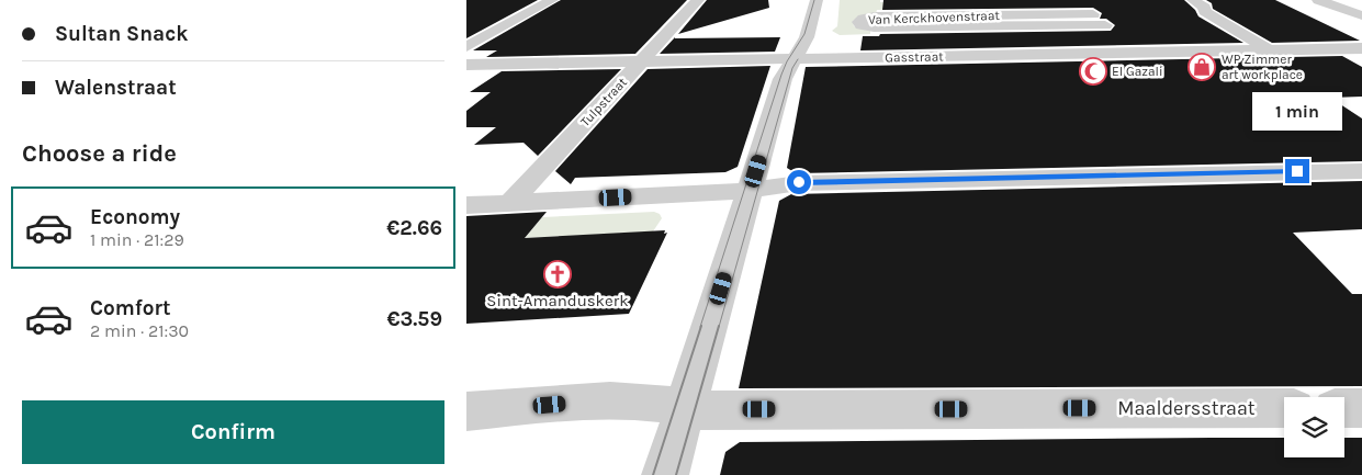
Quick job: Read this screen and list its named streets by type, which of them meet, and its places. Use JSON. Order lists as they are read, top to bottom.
{
  "streets": {
    "street": [
      "Van Kerckhovenstraat",
      "Gasstraat",
      "Tulpstraat",
      "Maaldersstraat"
    ]
  },
  "crossings": [
    ["Gasstraat", "Tulpstraat"]
  ],
  "places": {
    "shop": ["WP Zimmer art workplace"],
    "mosque": ["El Gazali"],
    "church": ["Sint-Amanduskerk"]
  },
  "page": {
    "banner": ["Sultan Snack", "Walenstraat"],
    "bubble": "1 min",
    "heading": "Choose a ride",
    "list": [
      {
        "name": "Economy",
        "note": "1 min · 21:29",
        "value": "€2.66"
      },
      {
        "name": "Comfort",
        "note": "2 min · 21:30",
        "value": "€3.59"
      }
    ],
    "buttons": "Confirm"
  }
}
